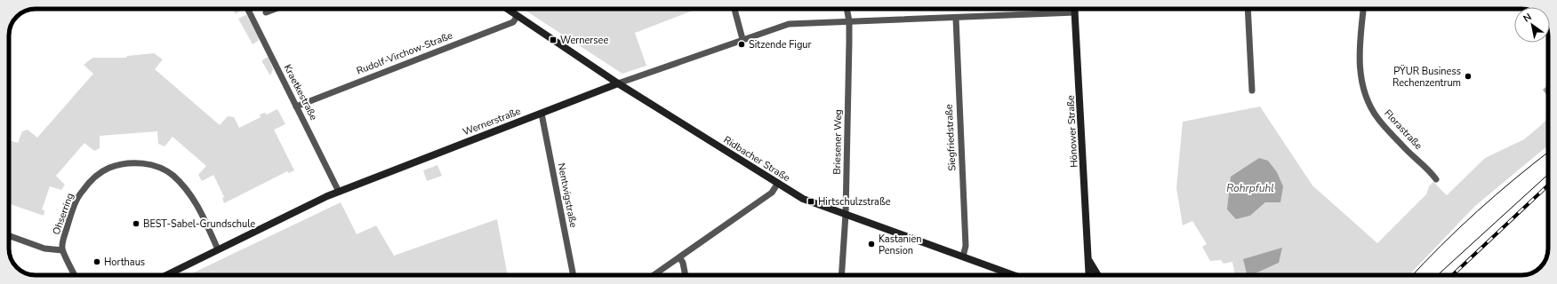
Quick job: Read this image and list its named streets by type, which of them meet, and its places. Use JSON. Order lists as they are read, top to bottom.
{
  "streets": {
    "street": [
      "Rudolf-Virchow-Straße",
      "Kraetkestraße",
      "Wernerstraße",
      "Florastraße",
      "Hönower Straße",
      "Siegfriedstraße",
      "Briesener Weg",
      "Ridbacher Straße",
      "Nentwigstraße",
      "Ohserring"
    ]
  },
  "crossings": [
    ["Rudolf-Virchow-Straße", "Kraetkestraße"],
    ["Rudolf-Virchow-Straße", "Ridbacher Straße"],
    ["Kraetkestraße", "Wernerstraße"],
    ["Wernerstraße", "Hönower Straße"],
    ["Wernerstraße", "Siegfriedstraße"],
    ["Wernerstraße", "Briesener Weg"],
    ["Wernerstraße", "Ridbacher Straße"],
    ["Wernerstraße", "Nentwigstraße"],
    ["Wernerstraße", "Ohserring"],
    ["Siegfriedstraße", "Ridbacher Straße"],
    ["Briesener Weg", "Ridbacher Straße"]
  ],
  "water": ["Rohrpfuhl"],
  "places": {
    "transit": ["Wernersee", "Hirtschulzstraße"],
    "other": [
      "Sitzende Figur",
      "PŸUR Business Rechenzentrum",
      "BEST-Sabel-Grundschule",
      "Kastanien Pension",
      "Horthaus"
    ]
  },
  "north": "top left"
}
